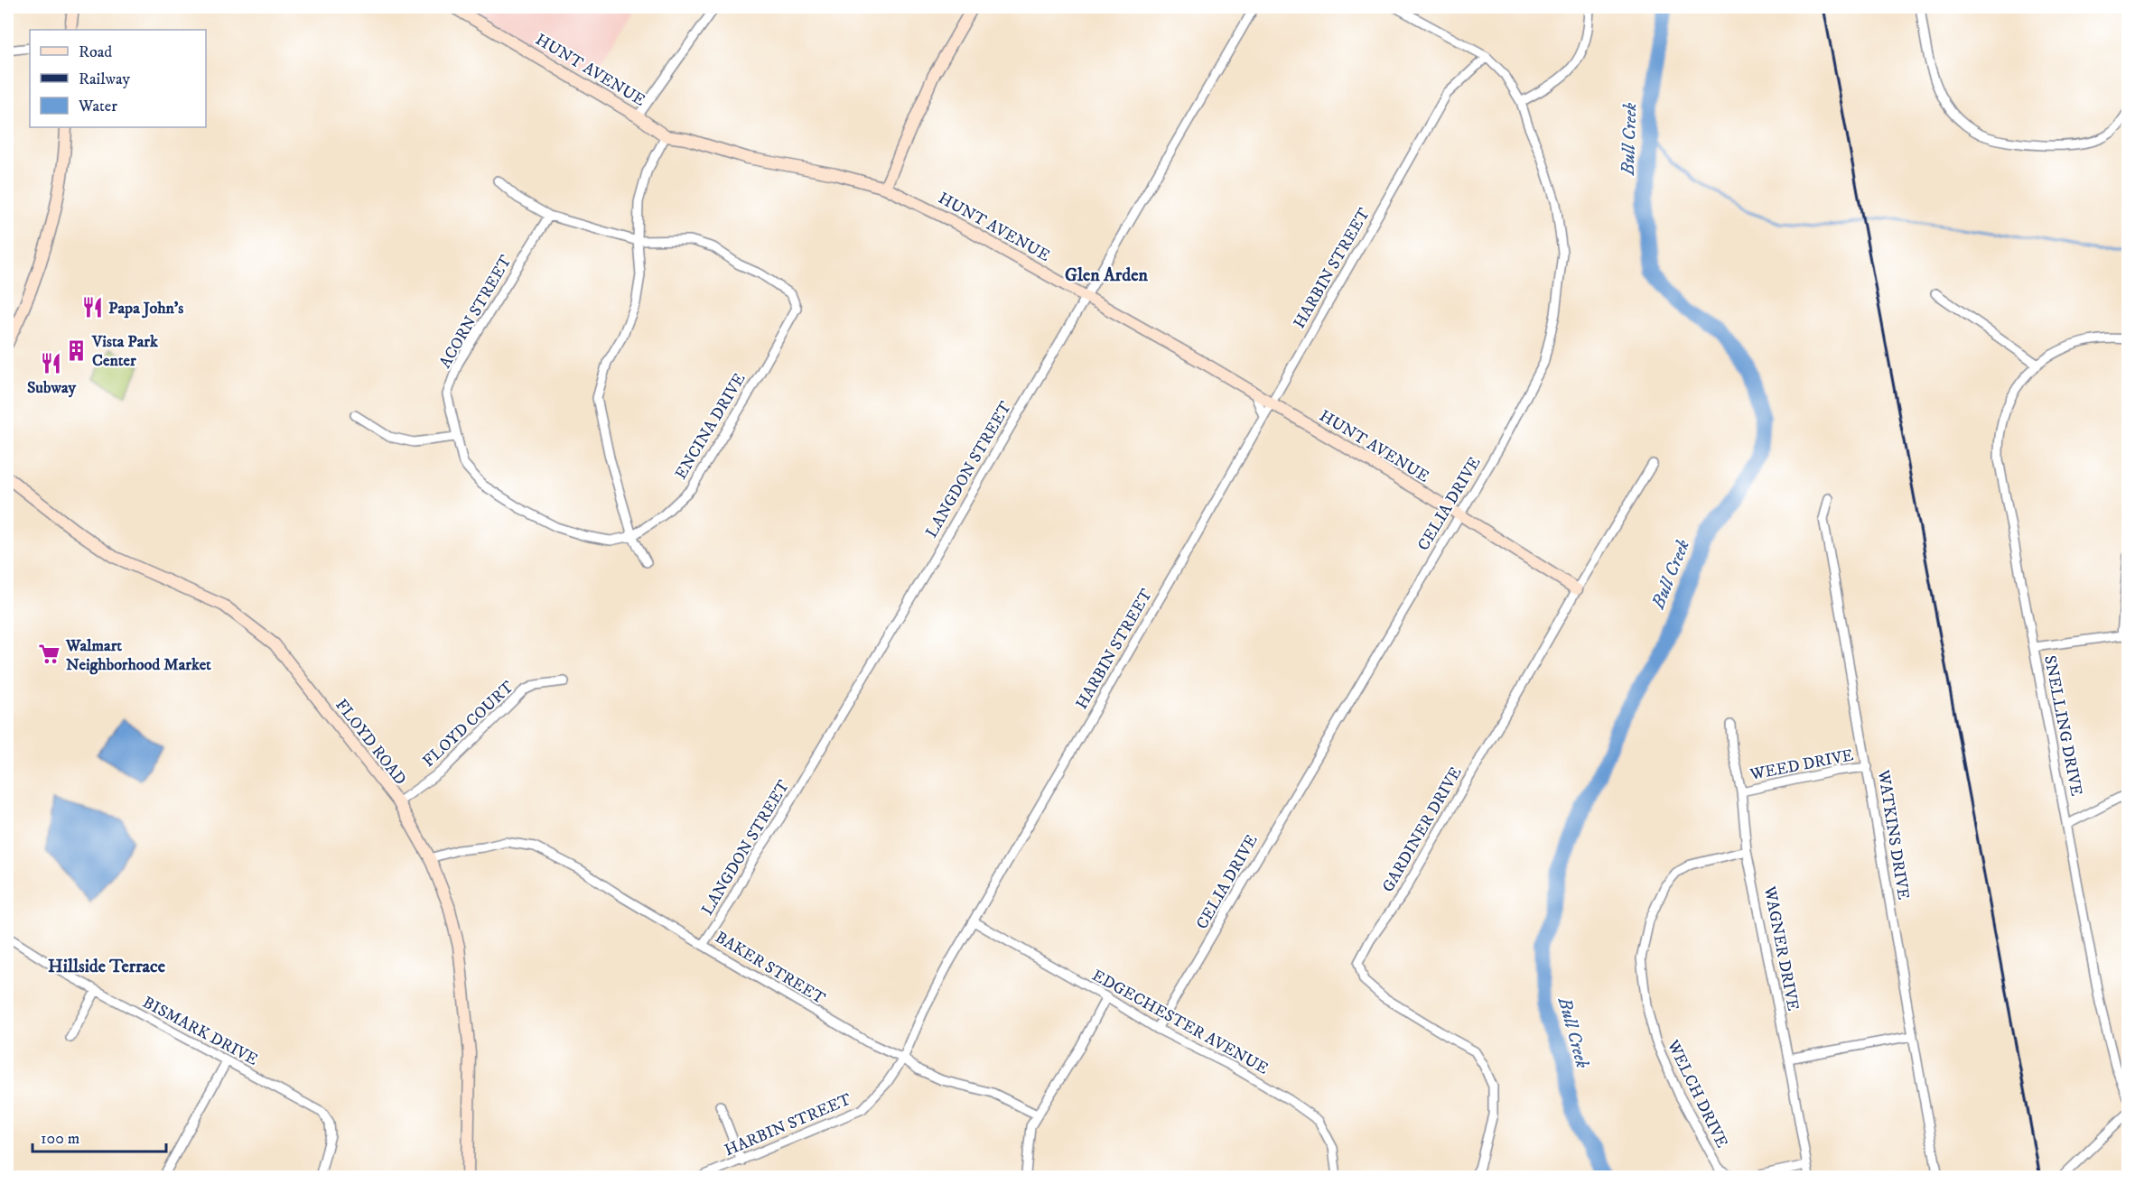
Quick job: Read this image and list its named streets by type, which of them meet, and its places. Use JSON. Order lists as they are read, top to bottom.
{
  "streets": {
    "street": [
      "HUNT AVENUE",
      "HARBIN STREET",
      "ACORN STREET",
      "ENCINA DRIVE",
      "LANGDON STREET",
      "CELIA DRIVE",
      "FLOYD COURT",
      "SNELLING DRIVE",
      "FLOYD ROAD",
      "WEED DRIVE",
      "GARDINER DRIVE",
      "WATKINS DRIVE",
      "WAGNER DRIVE",
      "BAKER STREET",
      "EDGECHESTER AVENUE",
      "BISMARK DRIVE",
      "WELCH DRIVE"
    ]
  },
  "crossings": [
    ["HUNT AVENUE", "HARBIN STREET"],
    ["HUNT AVENUE", "LANGDON STREET"],
    ["HUNT AVENUE", "CELIA DRIVE"],
    ["HUNT AVENUE", "GARDINER DRIVE"],
    ["HARBIN STREET", "CELIA DRIVE"],
    ["HARBIN STREET", "BAKER STREET"],
    ["HARBIN STREET", "EDGECHESTER AVENUE"],
    ["ACORN STREET", "ENCINA DRIVE"],
    ["LANGDON STREET", "BAKER STREET"],
    ["CELIA DRIVE", "EDGECHESTER AVENUE"],
    ["FLOYD COURT", "FLOYD ROAD"],
    ["FLOYD ROAD", "BAKER STREET"],
    ["WEED DRIVE", "WATKINS DRIVE"],
    ["WEED DRIVE", "WAGNER DRIVE"],
    ["WAGNER DRIVE", "WELCH DRIVE"]
  ],
  "districts": ["Glen Arden", "Hillside Terrace"],
  "water": ["Bull Creek"],
  "places": {
    "restaurant": ["Papa John's", "Subway"],
    "building": ["Vista Park Center"],
    "supermarket": ["Walmart Neighborhood Market"]
  },
  "legend": ["Road", "Railway", "Water"],
  "scale_bar": "100 m"
}
